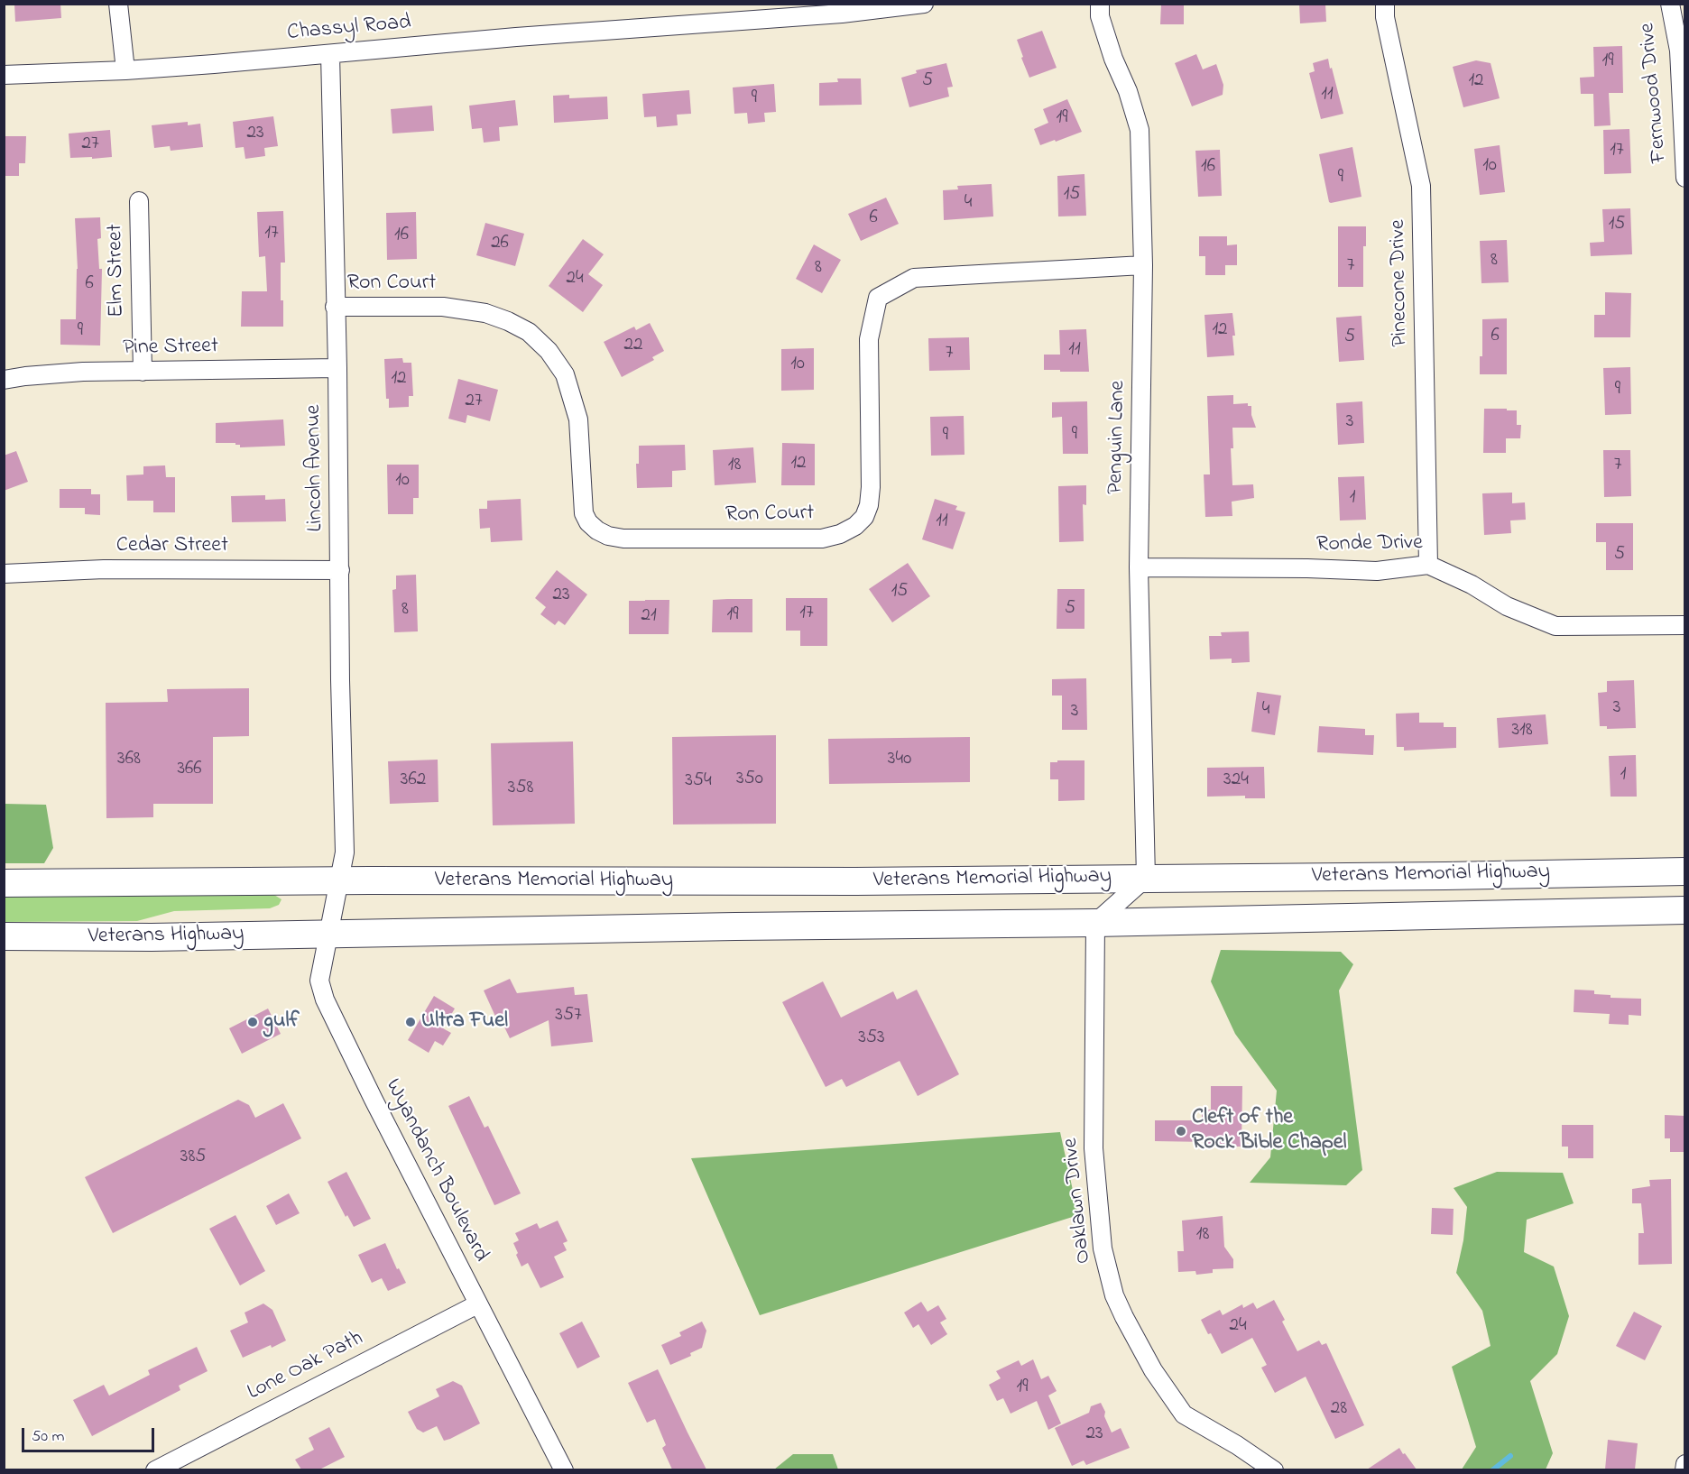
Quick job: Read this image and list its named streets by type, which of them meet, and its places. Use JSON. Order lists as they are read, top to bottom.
{
  "streets": {
    "main road": ["Veterans Memorial Highway", "Veterans Highway"],
    "street": [
      "Chassyl Road",
      "Fernwood Drive",
      "Elm Street",
      "Pinecone Drive",
      "Ron Court",
      "Pine Street",
      "Penguin Lane",
      "Lincoln Avenue",
      "Ronde Drive",
      "Cedar Street",
      "Wyandanch Boulevard",
      "Oaklawn Drive",
      "Lone Oak Path"
    ]
  },
  "crossings": [
    ["Chassyl Road", "Lincoln Avenue"],
    ["Elm Street", "Pine Street"],
    ["Pinecone Drive", "Ronde Drive"],
    ["Ron Court", "Penguin Lane"],
    ["Ron Court", "Lincoln Avenue"],
    ["Pine Street", "Lincoln Avenue"],
    ["Penguin Lane", "Ronde Drive"],
    ["Penguin Lane", "Veterans Memorial Highway"],
    ["Lincoln Avenue", "Cedar Street"],
    ["Lincoln Avenue", "Veterans Memorial Highway"],
    ["Lincoln Avenue", "Wyandanch Boulevard"],
    ["Veterans Memorial Highway", "Veterans Highway"],
    ["Veterans Memorial Highway", "Wyandanch Boulevard"],
    ["Veterans Memorial Highway", "Oaklawn Drive"],
    ["Veterans Highway", "Wyandanch Boulevard"],
    ["Wyandanch Boulevard", "Lone Oak Path"]
  ],
  "places": ["gulf", "Ultra Fuel", "Cleft of the Rock Bible Chapel"],
  "house_numbers": [
    "19",
    "5",
    "12",
    "11",
    "9",
    "19",
    "23",
    "27",
    "17",
    "10",
    "16",
    "9",
    "15",
    "4",
    "6",
    "15",
    "17",
    "16",
    "26",
    "8",
    "7",
    "8",
    "24",
    "6",
    "12",
    "9",
    "6",
    "5",
    "22",
    "11",
    "7",
    "10",
    "12",
    "9",
    "27",
    "3",
    "9",
    "9",
    "12",
    "18",
    "7",
    "10",
    "1",
    "11",
    "5",
    "15",
    "23",
    "5",
    "8",
    "17",
    "19",
    "21",
    "3",
    "4",
    "3",
    "318",
    "368",
    "340",
    "366",
    "1",
    "350",
    "362",
    "324",
    "354",
    "358",
    "357",
    "353",
    "385",
    "18",
    "24",
    "19",
    "28",
    "23"
  ],
  "scale_bar": "50 m"
}
